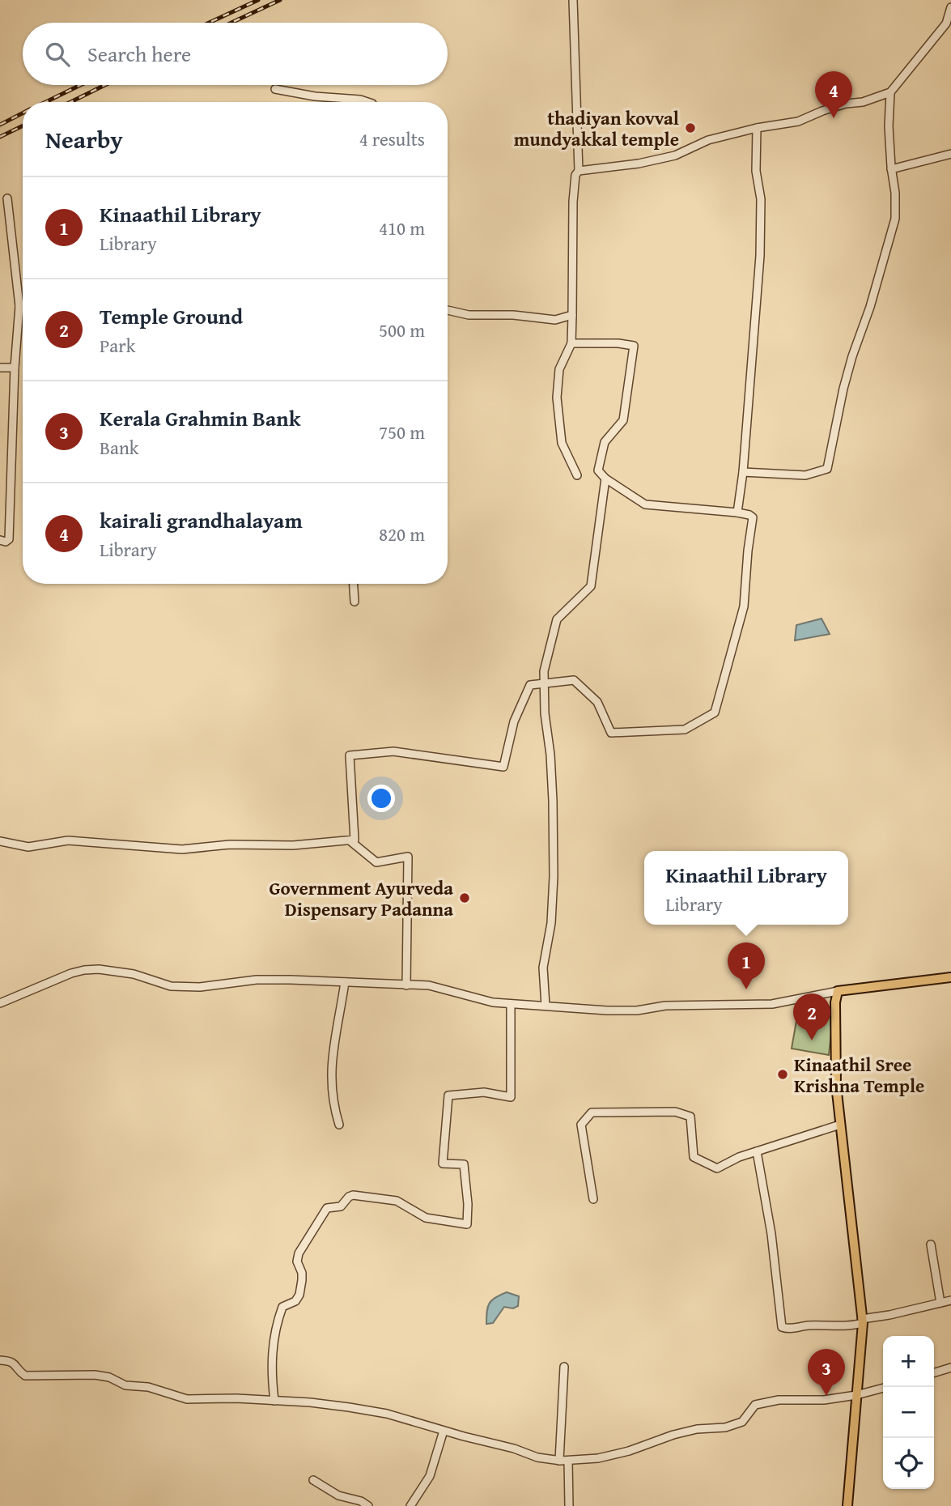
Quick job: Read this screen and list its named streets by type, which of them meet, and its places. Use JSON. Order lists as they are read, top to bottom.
{
  "places": ["thadiyan kovval mundyakkal temple", "Government Ayurveda Dispensary Padanna", "Kinaathil Sree Krishna Temple"],
  "page": {
    "search": "Search here",
    "pins": [
      "4",
      "1",
      "2",
      "3"
    ],
    "heading": ["Nearby", "4 results"],
    "list": [
      {
        "mark": "1",
        "name": "Kinaathil Library",
        "note": "Library",
        "value": "410 m"
      },
      {
        "mark": "2",
        "name": "Temple Ground",
        "note": "Park",
        "value": "500 m"
      },
      {
        "mark": "3",
        "name": "Kerala Grahmin Bank",
        "note": "Bank",
        "value": "750 m"
      },
      {
        "mark": "4",
        "name": "kairali grandhalayam",
        "note": "Library",
        "value": "820 m"
      }
    ],
    "popup": ["Kinaathil Library", "Library"],
    "map_buttons": ["+", "−"]
  }
}
